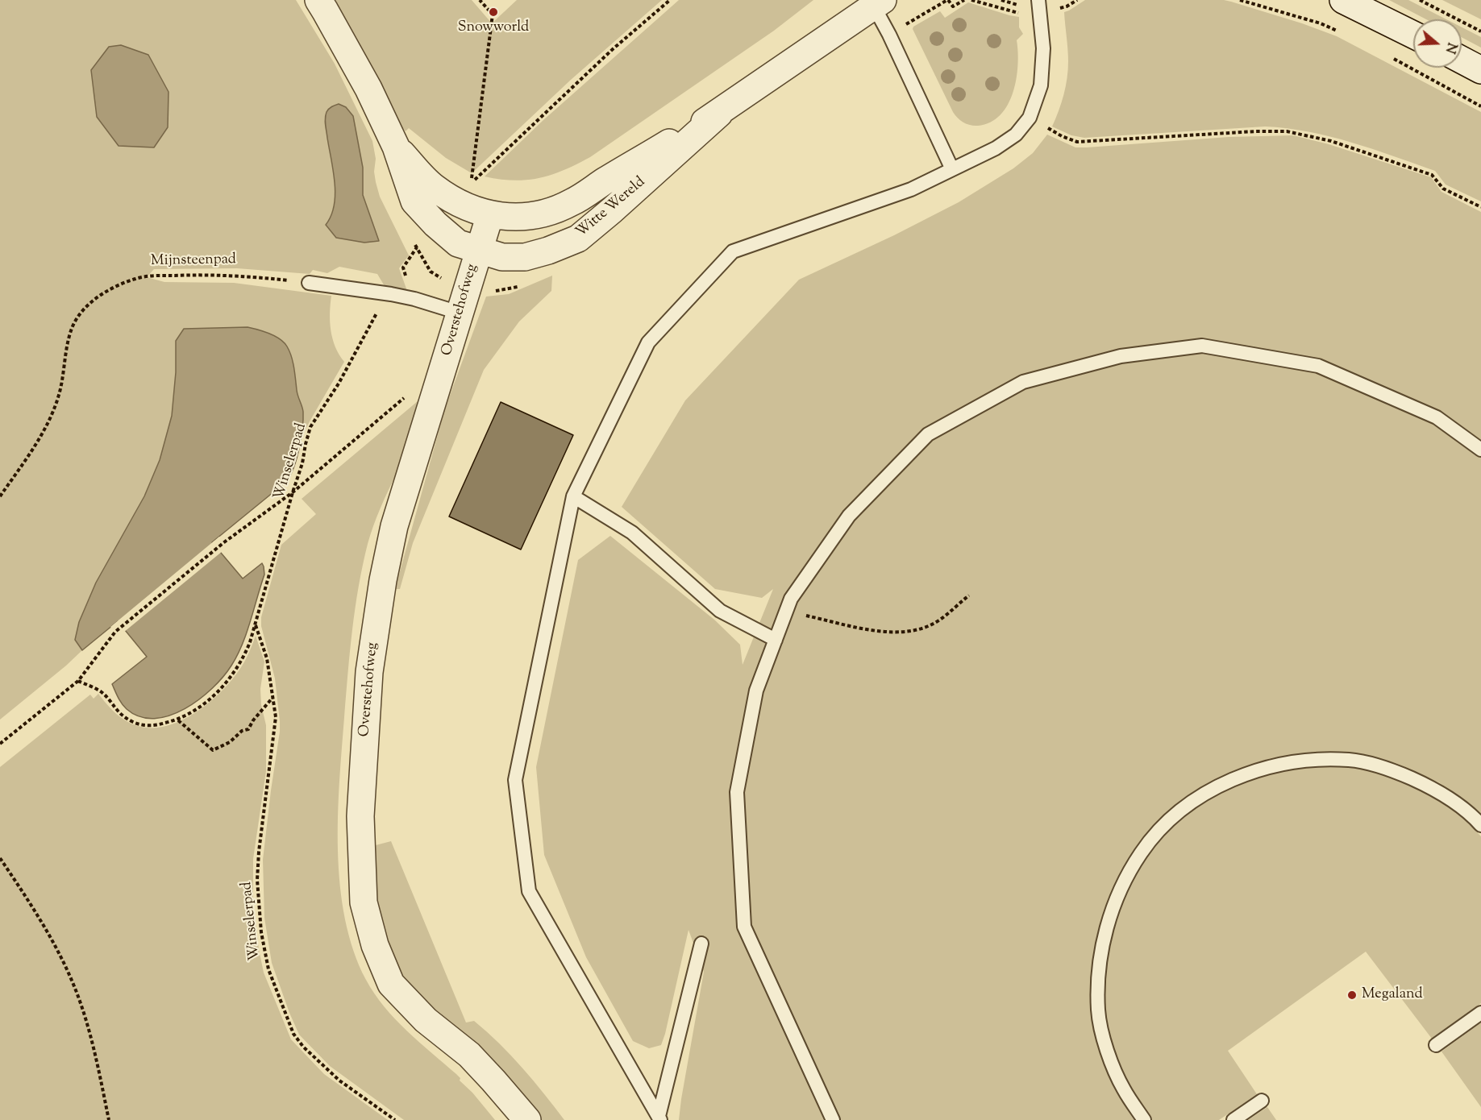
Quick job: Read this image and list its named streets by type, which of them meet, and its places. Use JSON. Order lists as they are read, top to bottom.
{
  "streets": {
    "street": ["Witte Wereld", "Overstehofweg"],
    "path": ["Mijnsteenpad", "Winselerpad"]
  },
  "crossings": [
    ["Witte Wereld", "Overstehofweg"]
  ],
  "places": ["Snowworld", "Megaland"],
  "north": "right"
}
